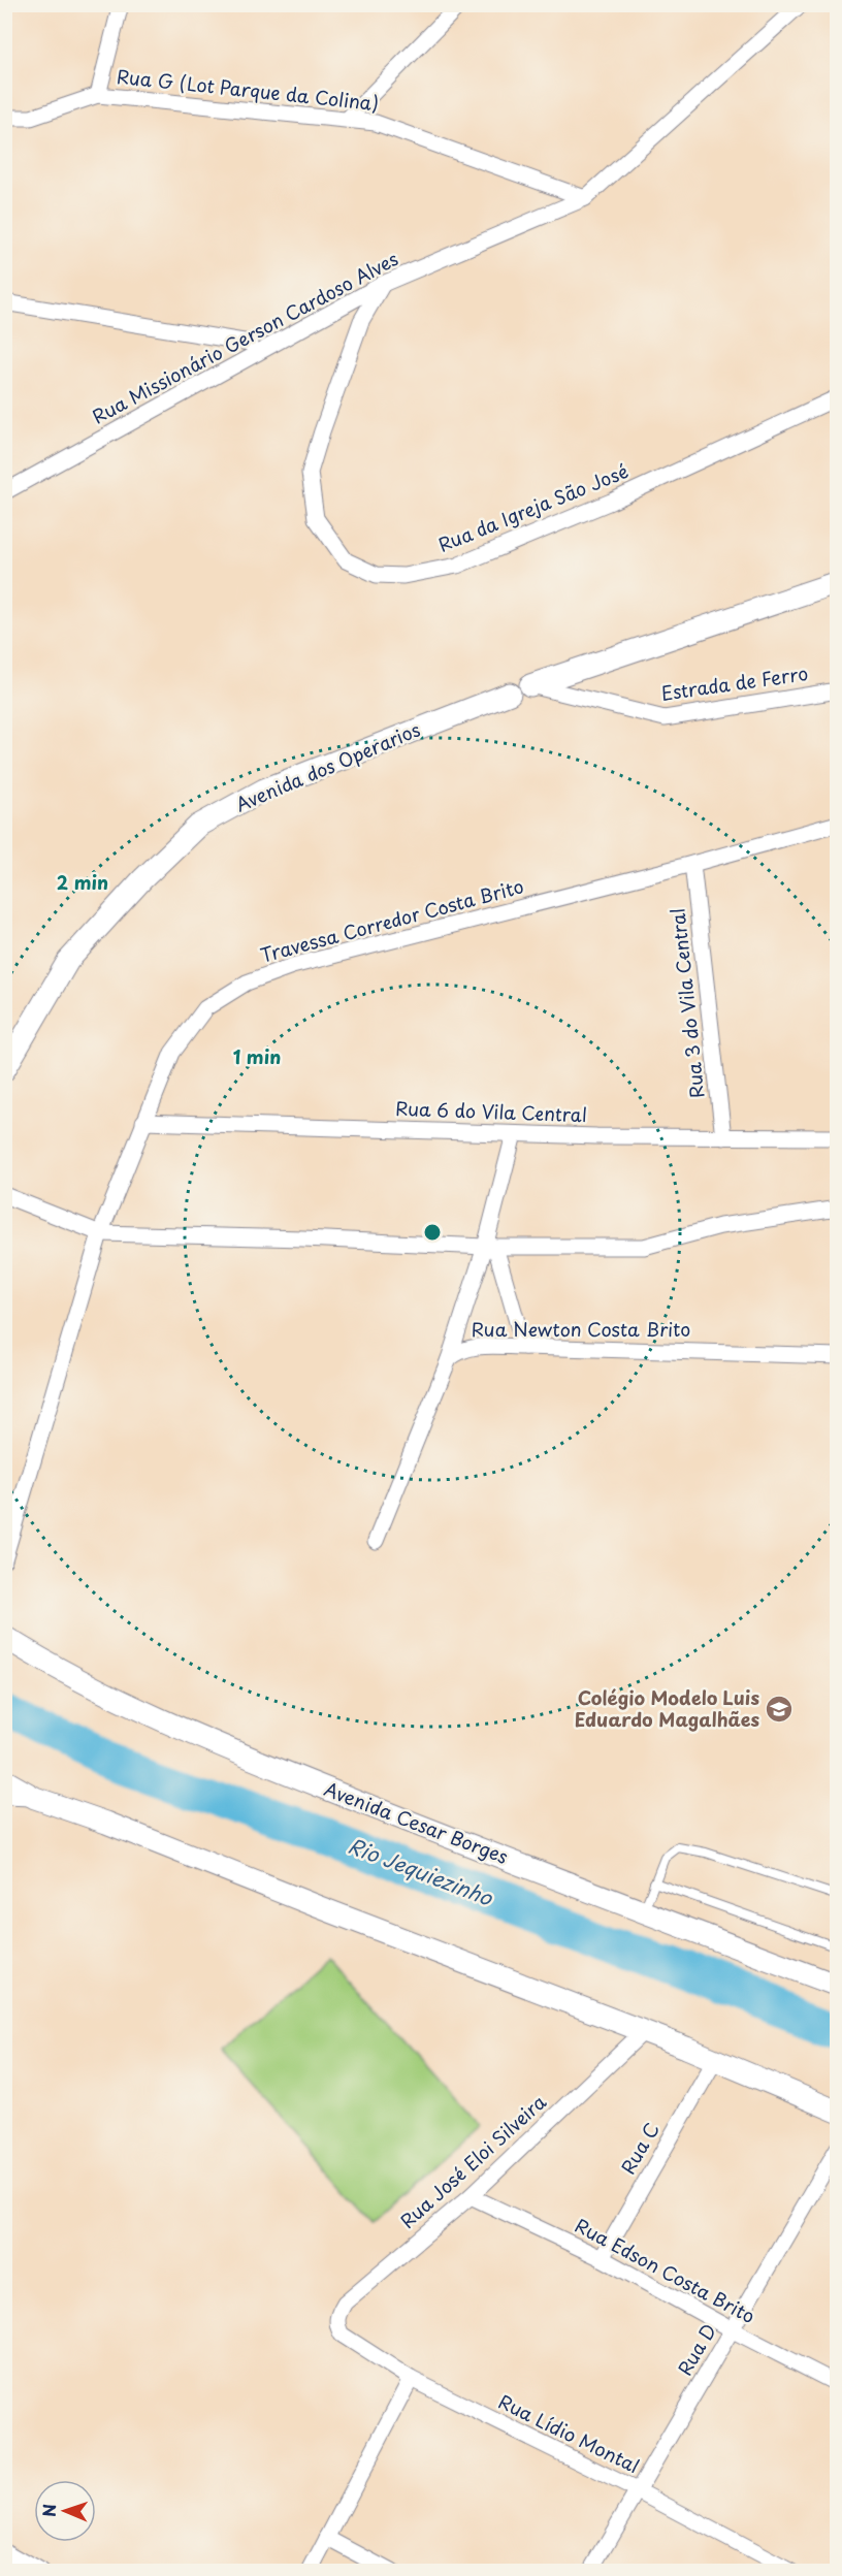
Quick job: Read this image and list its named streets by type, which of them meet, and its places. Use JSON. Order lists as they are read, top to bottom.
{
  "streets": {
    "main road": ["Avenida dos Operarios", "Avenida Cesar Borges"],
    "street": [
      "Rua G (Lot Parque da Colina)",
      "Rua Missionário Gerson Cardoso Alves",
      "Rua da Igreja São José",
      "Estrada de Ferro",
      "Travessa Corredor Costa Brito",
      "Rua 3 do Vila Central",
      "Rua 6 do Vila Central",
      "Rua Newton Costa Brito",
      "Rua C",
      "Rua José Eloi Silveira",
      "Rua Edson Costa Brito",
      "Rua D",
      "Rua Lídio Montal"
    ]
  },
  "crossings": [
    ["Rua G (Lot Parque da Colina)", "Rua Missionário Gerson Cardoso Alves"],
    ["Rua Missionário Gerson Cardoso Alves", "Rua da Igreja São José"],
    ["Travessa Corredor Costa Brito", "Rua 3 do Vila Central"],
    ["Travessa Corredor Costa Brito", "Rua 6 do Vila Central"],
    ["Rua 3 do Vila Central", "Rua 6 do Vila Central"],
    ["Rua C", "Rua Edson Costa Brito"],
    ["Rua José Eloi Silveira", "Rua Edson Costa Brito"],
    ["Rua José Eloi Silveira", "Rua Lídio Montal"],
    ["Rua Edson Costa Brito", "Rua D"],
    ["Rua D", "Rua Lídio Montal"]
  ],
  "water": ["Rio Jequiezinho"],
  "places": {
    "school or university": ["Colégio Modelo Luis Eduardo Magalhães"]
  },
  "north": "left",
  "rings": ["2 min", "1 min"]
}
